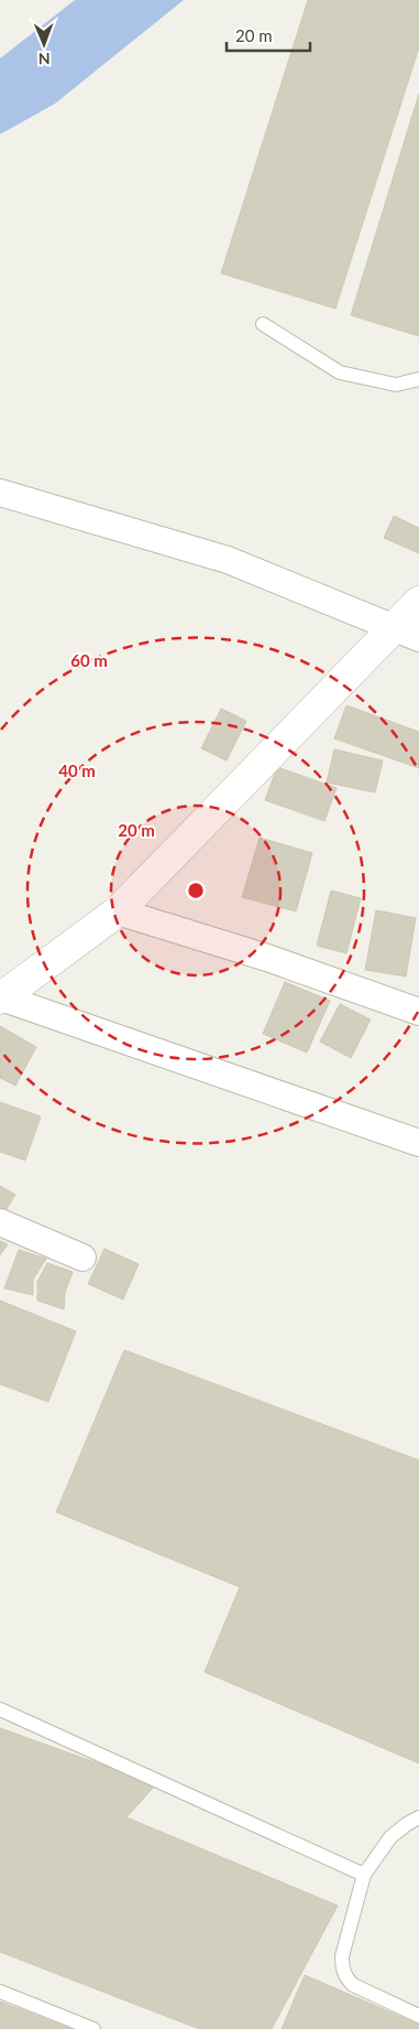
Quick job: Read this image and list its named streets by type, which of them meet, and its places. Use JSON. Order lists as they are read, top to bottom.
{
  "scale_bar": "20 m",
  "north": "bottom",
  "rings": ["60 m", "40 m", "20 m"]
}
